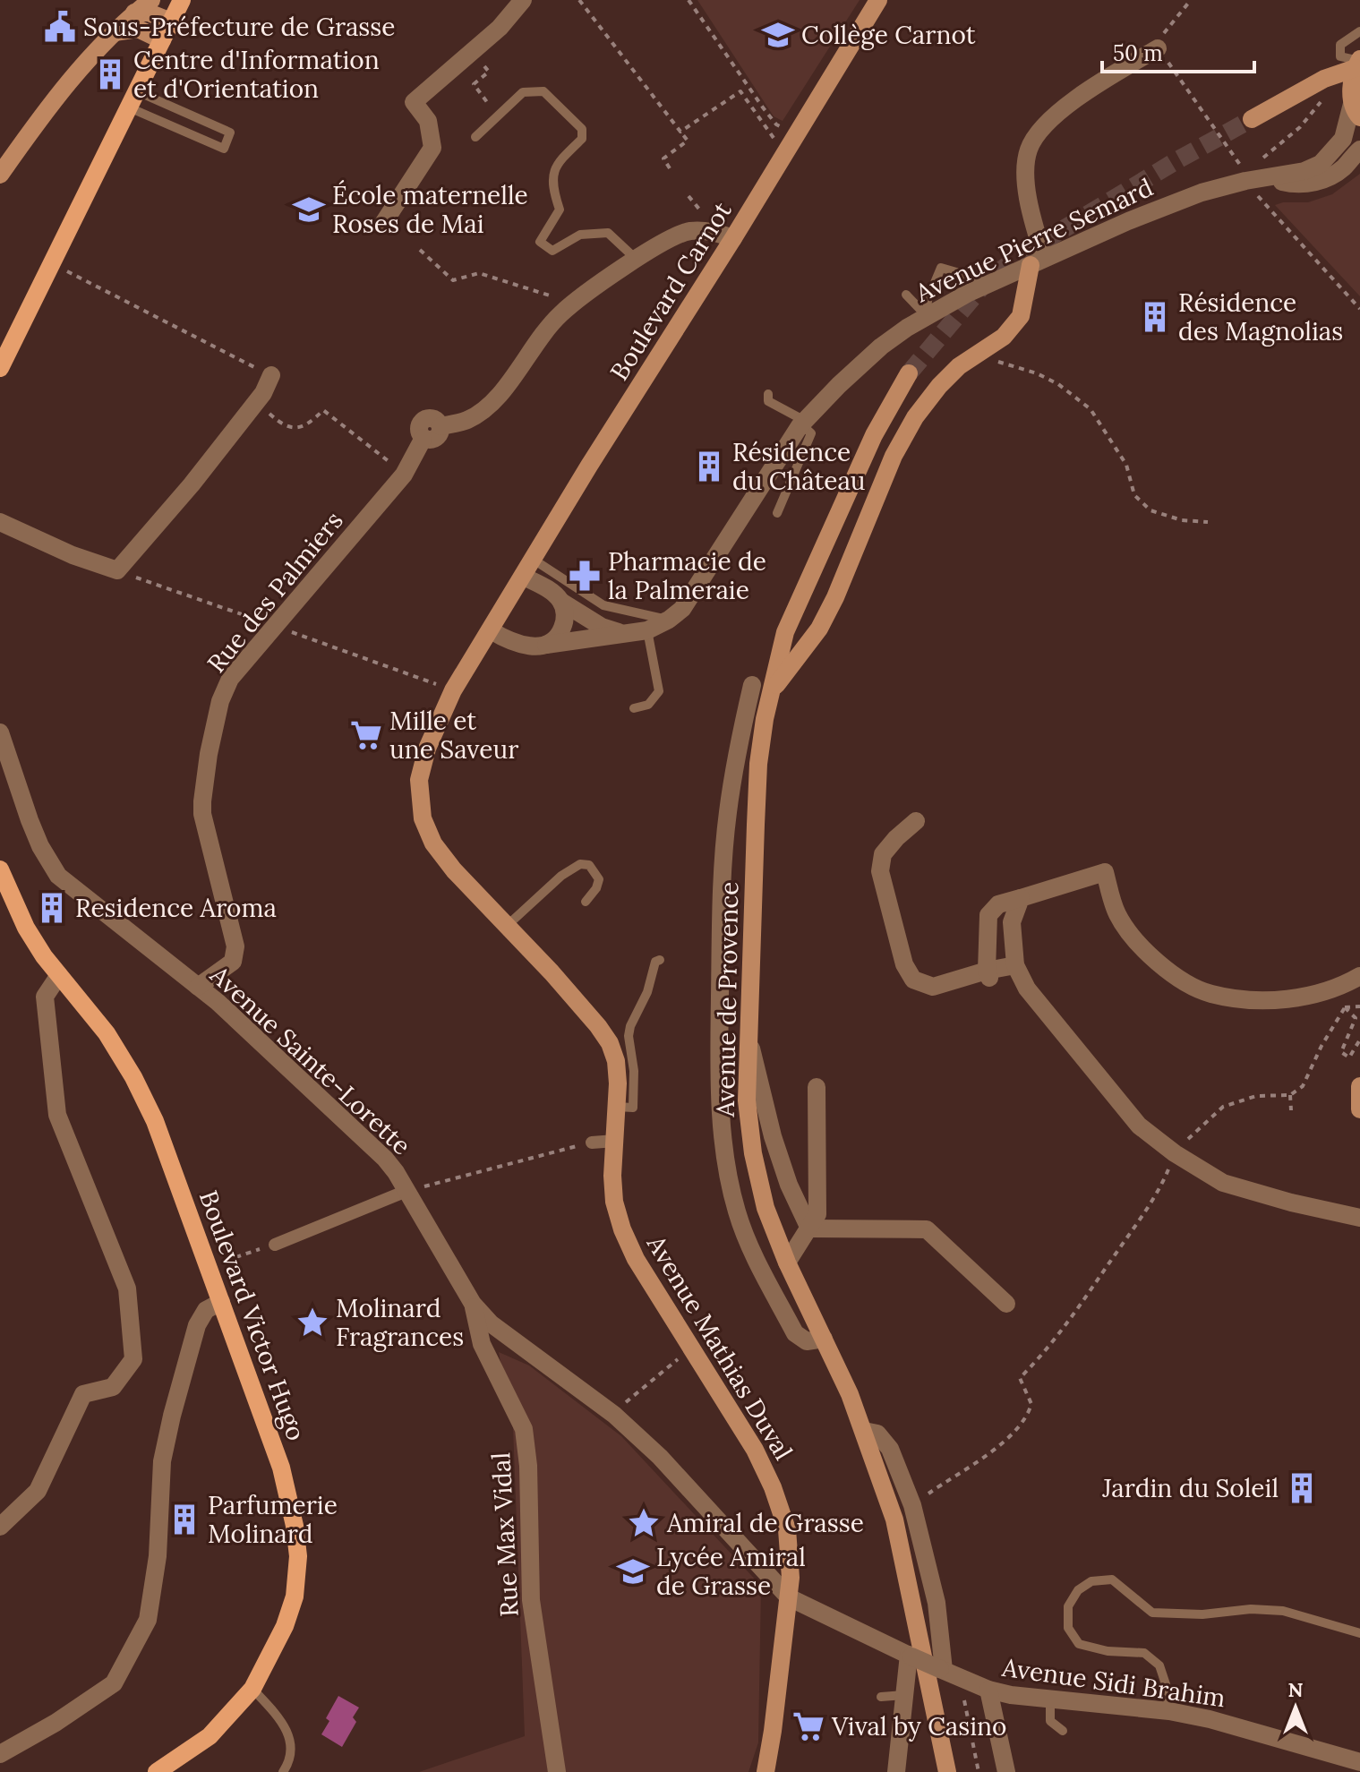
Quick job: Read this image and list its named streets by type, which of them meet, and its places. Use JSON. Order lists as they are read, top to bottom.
{
  "streets": {
    "main road": [
      "Boulevard Carnot",
      "Avenue de Provence",
      "Boulevard Victor Hugo",
      "Avenue Mathias Duval"
    ],
    "street": [
      "Avenue Pierre Semard",
      "Rue des Palmiers",
      "Avenue Sainte-Lorette",
      "Rue Max Vidal",
      "Avenue Sidi Brahim"
    ]
  },
  "crossings": [
    ["Avenue Pierre Semard", "Boulevard Carnot"],
    ["Avenue Pierre Semard", "Avenue de Provence"],
    ["Avenue Pierre Semard", "Avenue Mathias Duval"],
    ["Boulevard Carnot", "Avenue Mathias Duval"],
    ["Rue des Palmiers", "Avenue Sainte-Lorette"],
    ["Avenue Sainte-Lorette", "Avenue Mathias Duval"],
    ["Avenue Sainte-Lorette", "Rue Max Vidal"],
    ["Avenue Sainte-Lorette", "Avenue Sidi Brahim"],
    ["Avenue Mathias Duval", "Avenue Sidi Brahim"]
  ],
  "places": {
    "public building": ["Sous-Préfecture de Grasse"],
    "school or university": ["Collège Carnot", "École maternelle Roses de Mai", "Lycée Amiral de Grasse"],
    "building": [
      "Centre d'Information et d'Orientation",
      "Résidence des Magnolias",
      "Résidence du Château",
      "Residence Aroma",
      "Jardin du Soleil",
      "Parfumerie Molinard"
    ],
    "pharmacy": ["Pharmacie de la Palmeraie"],
    "supermarket": ["Mille et une Saveur", "Vival by Casino"],
    "place": ["Molinard Fragrances", "Amiral de Grasse"]
  },
  "scale_bar": "50 m",
  "north": "top"
}
